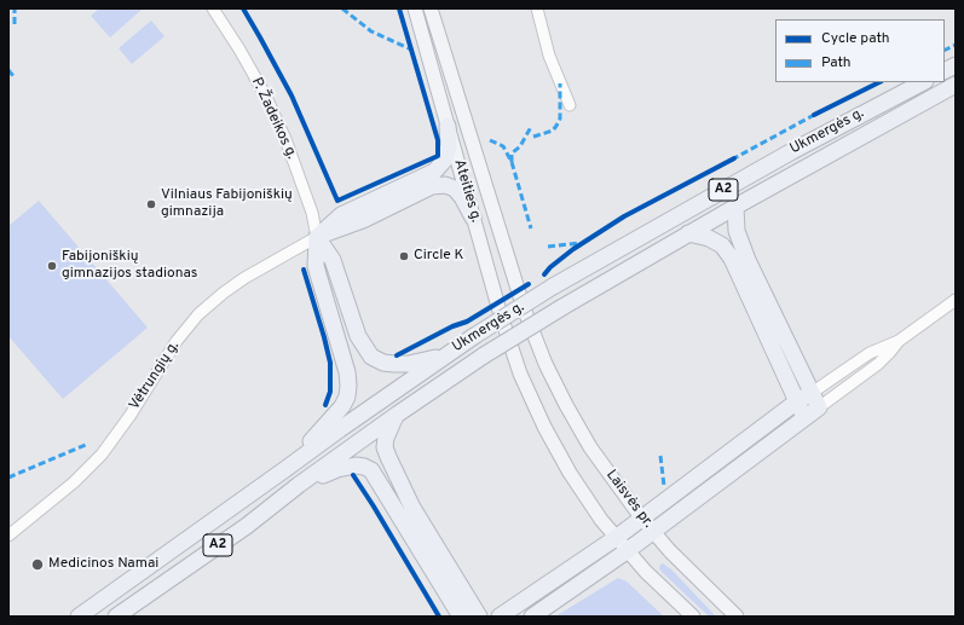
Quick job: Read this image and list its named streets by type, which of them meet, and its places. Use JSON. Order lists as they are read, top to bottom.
{
  "streets": {
    "highway": ["Ukmergės g.", "A2"],
    "main road": ["Ateities g.", "Laisvės pr."],
    "street": ["P. Žadeikos g.", "Vėtrungių g."]
  },
  "crossings": [
    ["P. Žadeikos g.", "Vėtrungių g."],
    ["Ateities g.", "Laisvės pr."]
  ],
  "places": [
    "Vilniaus Fabijoniškių gimnazija",
    "Circle K",
    "Fabijoniškių gimnazijos stadionas",
    "Medicinos Namai"
  ],
  "legend": ["Cycle path", "Path"]
}
